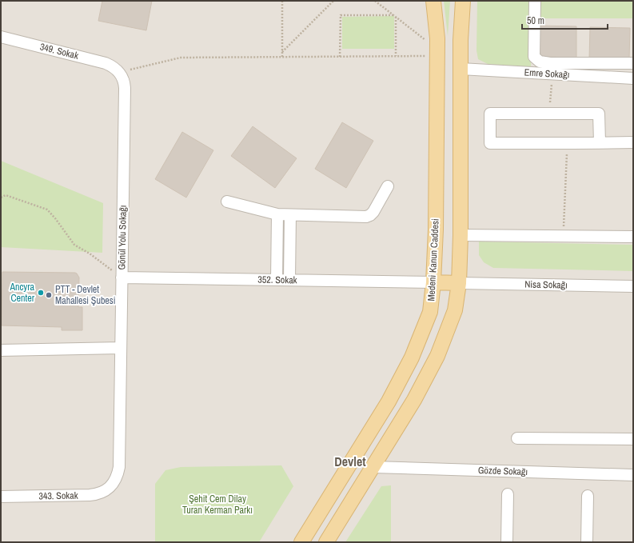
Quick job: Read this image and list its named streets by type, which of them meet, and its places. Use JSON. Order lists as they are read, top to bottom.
{
  "streets": {
    "main road": ["Medeni Kanun Caddesi"],
    "street": [
      "349. Sokak",
      "Emre Sokağı",
      "Gönül Yolu Sokağı",
      "352. Sokak",
      "Nisa Sokağı",
      "Gözde Sokağı",
      "343. Sokak"
    ]
  },
  "crossings": [
    ["349. Sokak", "Gönül Yolu Sokağı"],
    ["Gönül Yolu Sokağı", "352. Sokak"],
    ["Gönül Yolu Sokağı", "343. Sokak"],
    ["Medeni Kanun Caddesi", "352. Sokak"]
  ],
  "districts": ["Devlet"],
  "parks": ["Şehit Cem Dilay Turan Kerman Parkı"],
  "places": ["Ancyra Center", "PTT - Devlet Mahallesi Şubesi"],
  "scale_bar": "50 m"
}
